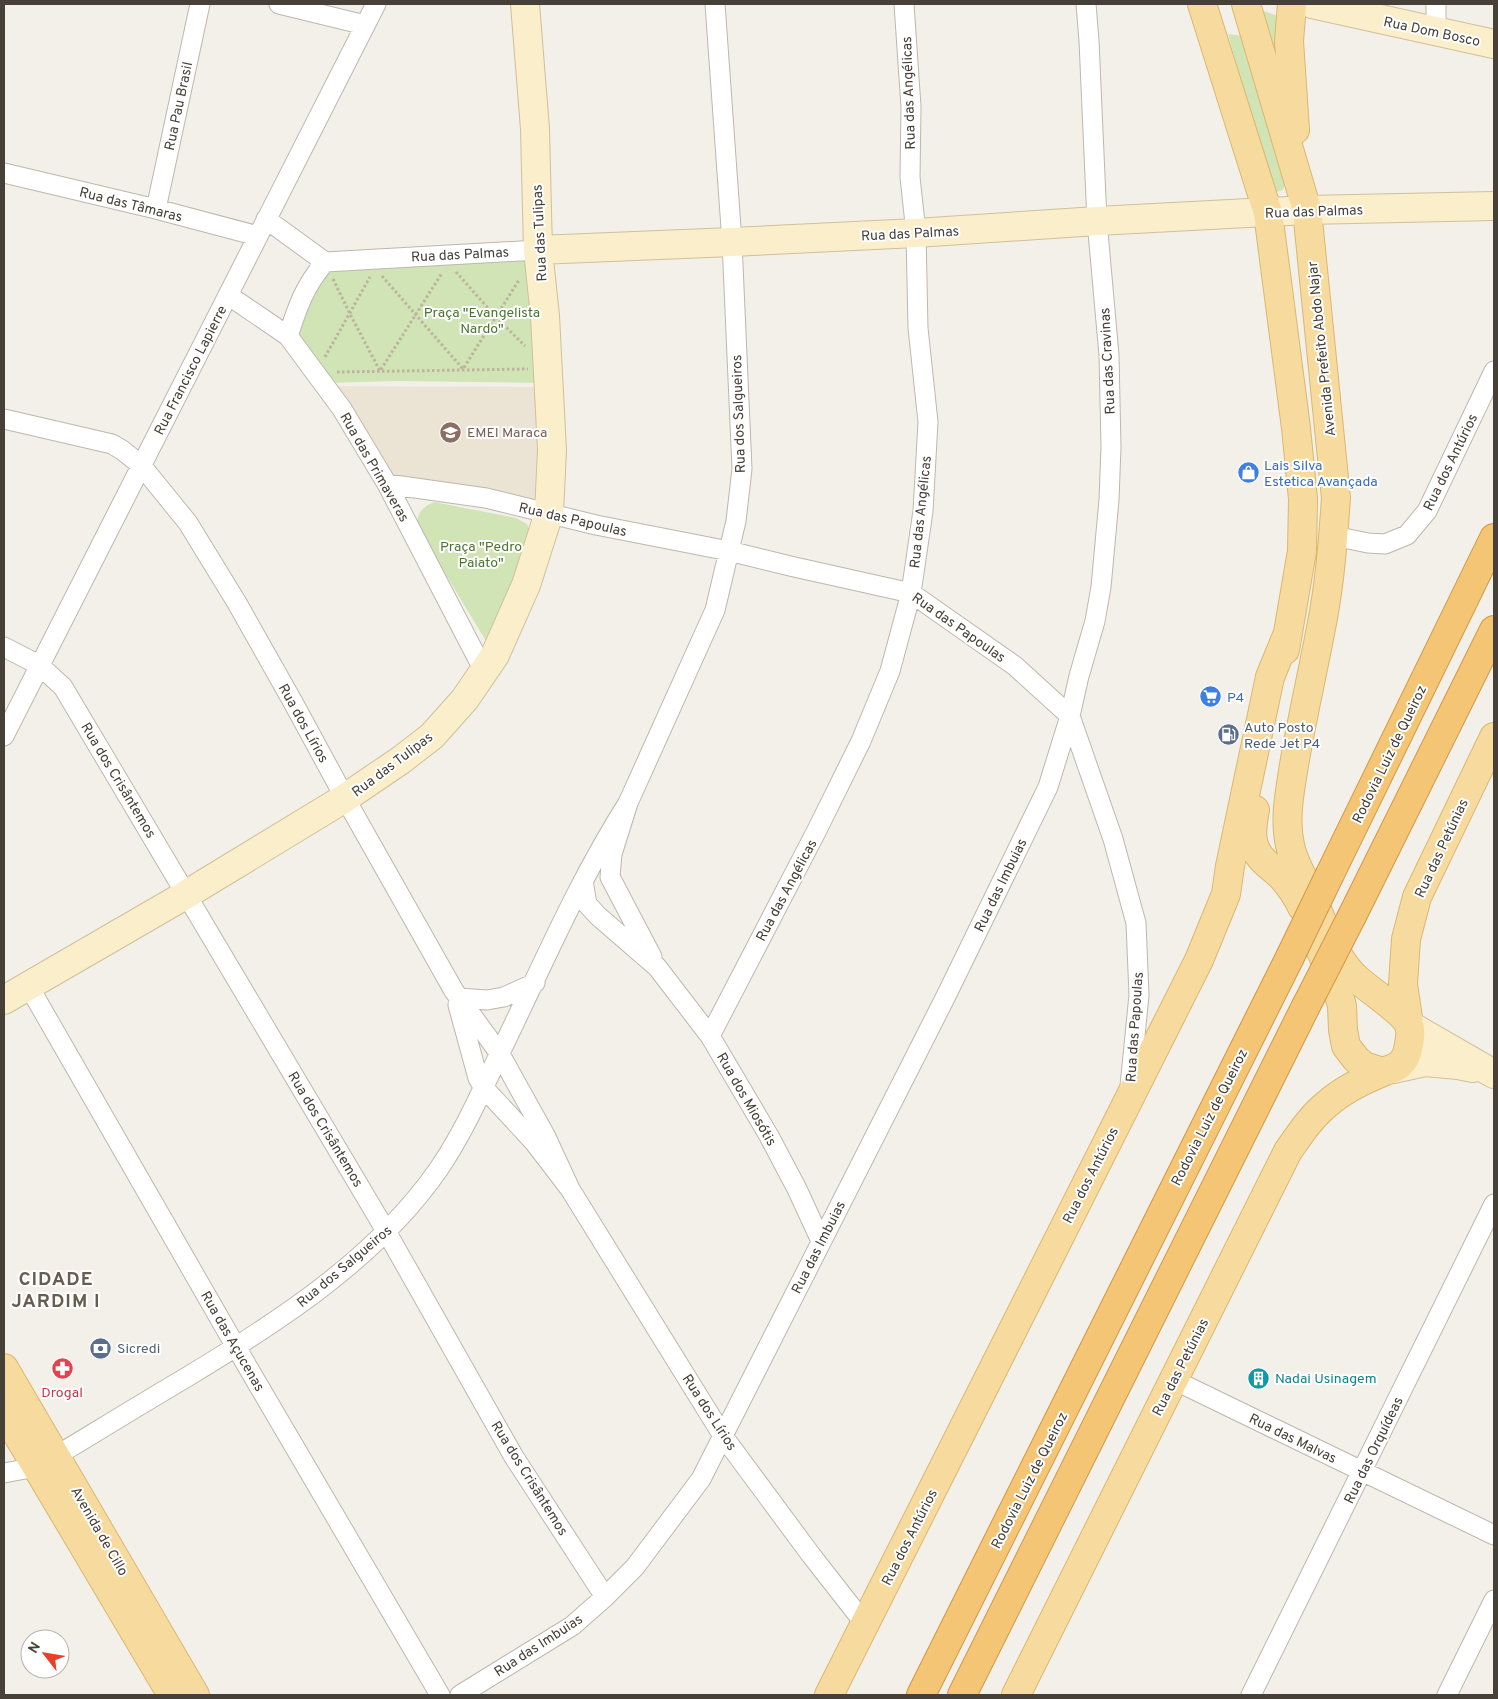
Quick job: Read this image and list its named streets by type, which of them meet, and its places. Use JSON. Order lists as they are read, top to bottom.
{
  "streets": {
    "highway": ["Rodovia Luiz de Queiroz"],
    "main road": [
      "Rua Dom Bosco",
      "Rua das Palmas",
      "Rua das Tulipas",
      "Avenida Prefeito Abdo Najar",
      "Rua dos Antúrios",
      "Rua das Petúnias",
      "Avenida de Cillo"
    ],
    "street": [
      "Rua das Angélicas",
      "Rua Pau Brasil",
      "Rua das Tâmaras",
      "Rua das Cravinas",
      "Rua Francisco Lapierre",
      "Rua dos Salgueiros",
      "Rua das Primaveras",
      "Rua das Papoulas",
      "Rua dos Lírios",
      "Rua dos Crisântemos",
      "Rua das Imbuias",
      "Rua dos Miosótis",
      "Rua das Açucenas",
      "Rua das Malvas",
      "Rua das Orquídeas"
    ]
  },
  "crossings": [
    ["Rua das Angélicas", "Rua das Palmas"],
    ["Rua das Angélicas", "Rua das Papoulas"],
    ["Rua das Angélicas", "Rua dos Miosótis"],
    ["Rua Pau Brasil", "Rua das Tâmaras"],
    ["Rua das Tâmaras", "Rua Francisco Lapierre"],
    ["Rua das Palmas", "Rua das Tulipas"],
    ["Rua das Palmas", "Avenida Prefeito Abdo Najar"],
    ["Rua das Palmas", "Rua das Cravinas"],
    ["Rua das Palmas", "Rua dos Salgueiros"],
    ["Rua das Tulipas", "Rua das Primaveras"],
    ["Rua das Tulipas", "Rua das Papoulas"],
    ["Rua das Tulipas", "Rua dos Lírios"],
    ["Rua das Tulipas", "Rua dos Crisântemos"],
    ["Rua das Tulipas", "Rua das Açucenas"],
    ["Avenida Prefeito Abdo Najar", "Rua dos Antúrios"],
    ["Avenida Prefeito Abdo Najar", "Rua das Petúnias"],
    ["Rua das Cravinas", "Rua das Papoulas"],
    ["Rua das Cravinas", "Rua das Imbuias"],
    ["Rua Francisco Lapierre", "Rua das Primaveras"],
    ["Rua Francisco Lapierre", "Rua dos Lírios"],
    ["Rua Francisco Lapierre", "Rua dos Crisântemos"],
    ["Rua dos Salgueiros", "Rua das Papoulas"],
    ["Rua dos Salgueiros", "Rua dos Lírios"],
    ["Rua dos Salgueiros", "Rua dos Crisântemos"],
    ["Rua dos Salgueiros", "Rua dos Miosótis"],
    ["Rua dos Salgueiros", "Rua das Açucenas"],
    ["Rua dos Salgueiros", "Avenida de Cillo"],
    ["Rua dos Antúrios", "Rua das Papoulas"],
    ["Rua dos Antúrios", "Rua dos Lírios"],
    ["Rua das Primaveras", "Rua das Papoulas"],
    ["Rua das Papoulas", "Rua das Imbuias"],
    ["Rua dos Lírios", "Rua das Imbuias"],
    ["Rua dos Crisântemos", "Rua das Imbuias"],
    ["Rua das Petúnias", "Rua das Malvas"],
    ["Rua das Imbuias", "Rua dos Miosótis"],
    ["Rua das Malvas", "Rua das Orquídeas"]
  ],
  "districts": ["CIDADE JARDIM I"],
  "parks": ["Praça \"Evangelista Nardo\"", "Praça \"Pedro Paiato\""],
  "places": {
    "school or university": ["EMEI Maraca"],
    "shop": ["Lais Silva Estetica Avançada"],
    "supermarket": ["P4"],
    "fuel station": ["Auto Posto Rede Jet P4"],
    "bank": ["Sicredi"],
    "pharmacy": ["Drogal"],
    "building": ["Nadai Usinagem"]
  },
  "north": "top left"
}
